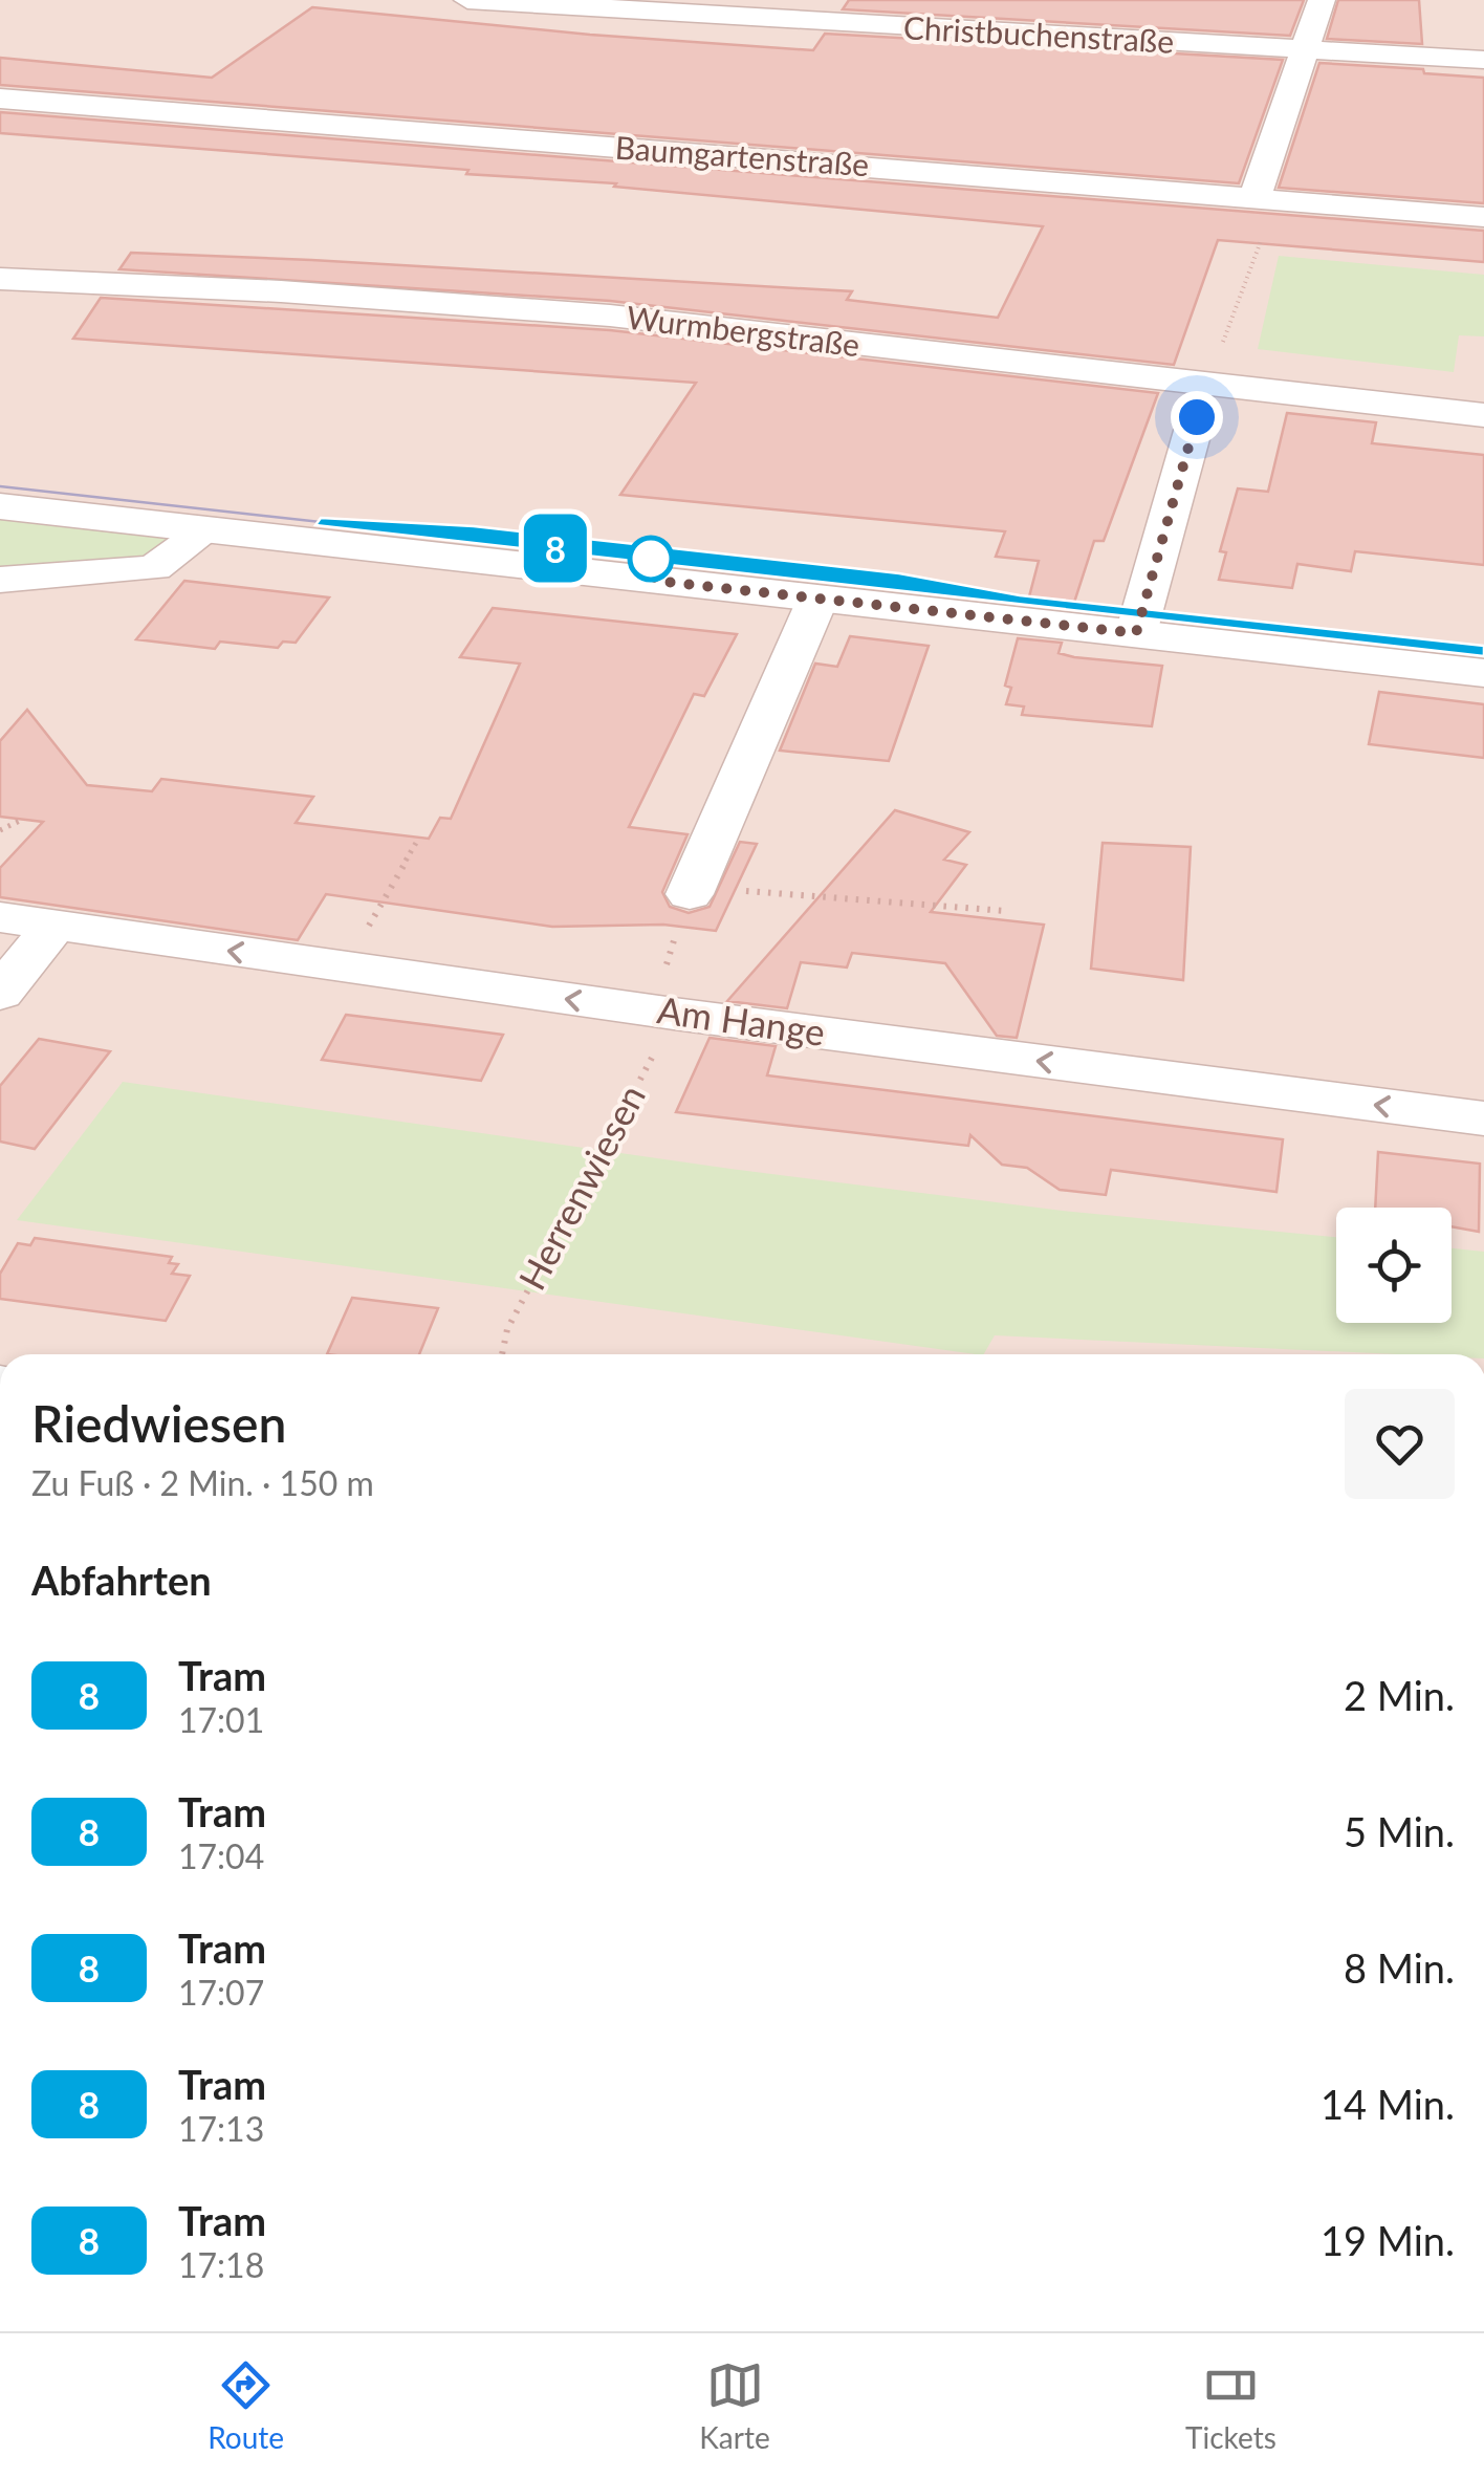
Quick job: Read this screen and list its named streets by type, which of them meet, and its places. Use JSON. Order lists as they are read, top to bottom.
{
  "streets": {
    "street": [
      "Christbuchenstraße",
      "Baumgartenstraße",
      "Wurmbergstraße",
      "Am Hange"
    ],
    "path": ["Herrenwiesen"]
  },
  "crossings": [
    ["Am Hange", "Herrenwiesen"]
  ],
  "lines": ["tram line 8"],
  "page": {
    "on_map": "8",
    "heading": [
      ["Riedwiesen", "Zu Fuß · 2 Min. · 150 m"],
      "Abfahrten"
    ],
    "list": [
      {
        "mark": "8",
        "name": "Tram",
        "note": "17:01",
        "value": "2 Min."
      },
      {
        "mark": "8",
        "name": "Tram",
        "note": "17:04",
        "value": "5 Min."
      },
      {
        "mark": "8",
        "name": "Tram",
        "note": "17:07",
        "value": "8 Min."
      },
      {
        "mark": "8",
        "name": "Tram",
        "note": "17:13",
        "value": "14 Min."
      },
      {
        "mark": "8",
        "name": "Tram",
        "note": "17:18",
        "value": "19 Min."
      }
    ],
    "tabs": ["Route", "Karte", "Tickets"]
  }
}
